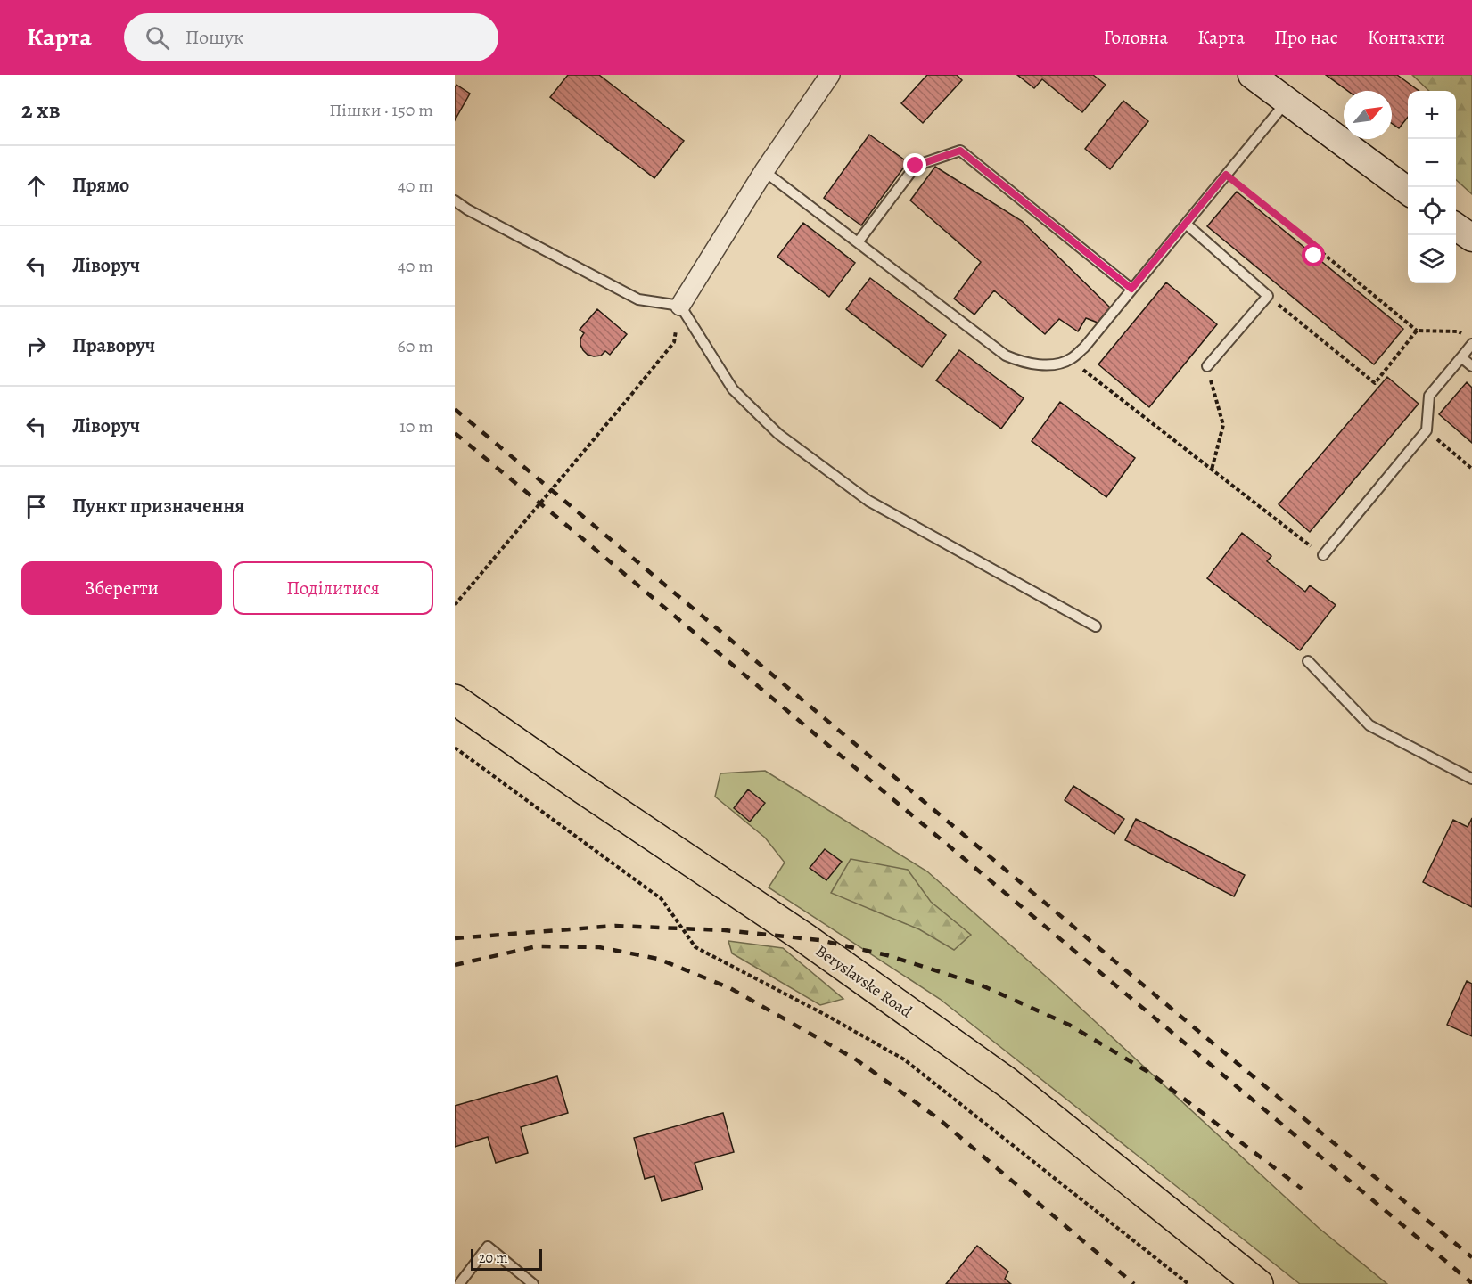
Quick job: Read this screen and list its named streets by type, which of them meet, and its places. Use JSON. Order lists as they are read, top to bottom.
{
  "streets": {
    "main road": ["Beryslavske Road"]
  },
  "scale_bar": "20 m",
  "north": "top right",
  "page": {
    "header": "Карта",
    "search": "Пошук",
    "nav": [
      "Головна",
      "Карта",
      "Про нас",
      "Контакти"
    ],
    "heading": ["2 хв", "Пішки · 150 m"],
    "map_buttons": ["+", "−"],
    "list": [
      ["Прямо", "40 m"],
      ["Ліворуч", "40 m"],
      ["Праворуч", "60 m"],
      ["Ліворуч", "10 m"],
      "Пункт призначення"
    ],
    "buttons": ["Зберегти", "Поділитися"],
    "scale": "20 m"
  }
}
